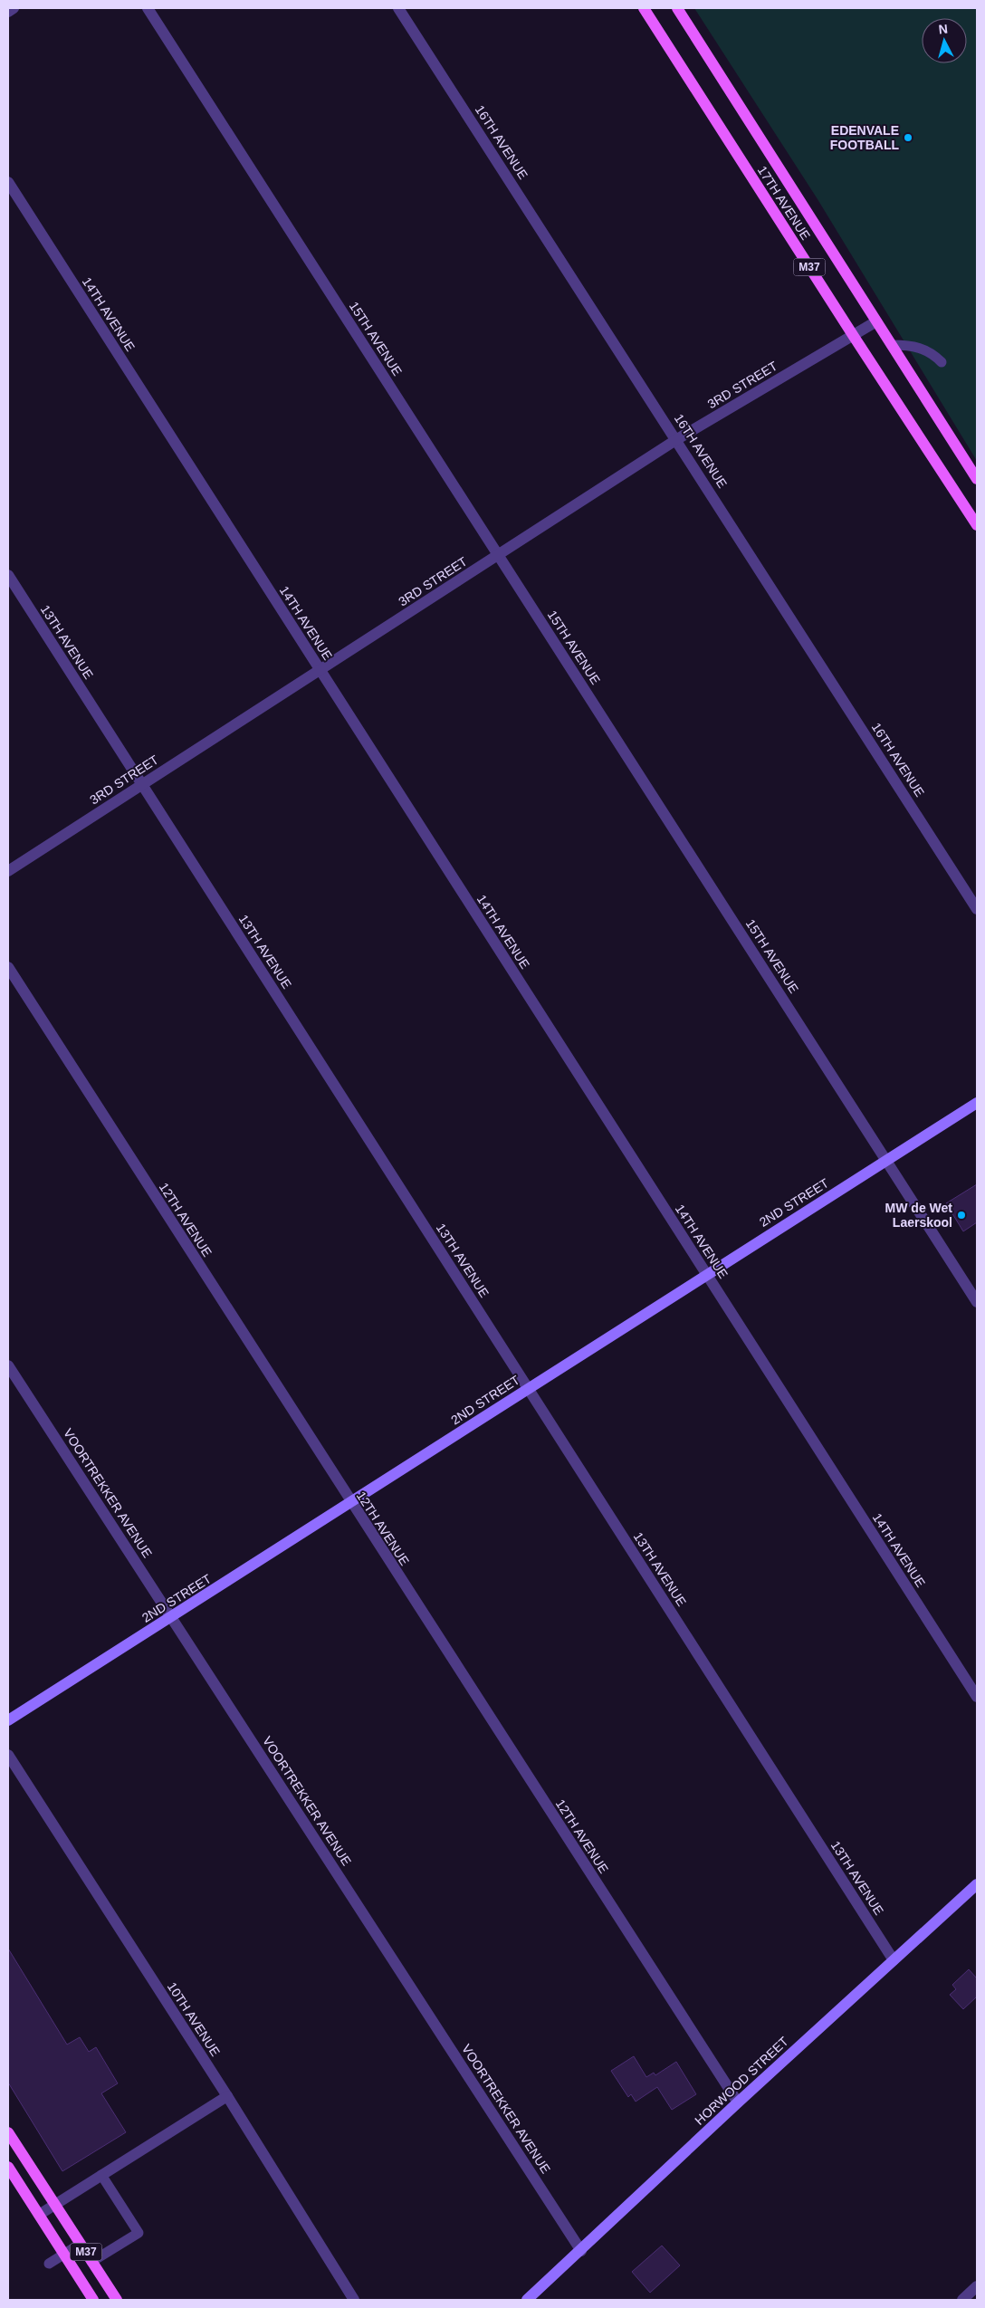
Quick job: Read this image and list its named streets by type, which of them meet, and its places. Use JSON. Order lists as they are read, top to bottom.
{
  "streets": {
    "main road": [
      "17TH AVENUE",
      "M37",
      "2ND STREET",
      "HORWOOD STREET"
    ],
    "street": [
      "16TH AVENUE",
      "14TH AVENUE",
      "15TH AVENUE",
      "3RD STREET",
      "13TH AVENUE",
      "12TH AVENUE",
      "VOORTREKKER AVENUE",
      "10TH AVENUE"
    ]
  },
  "crossings": [
    ["16TH AVENUE", "3RD STREET"],
    ["17TH AVENUE", "3RD STREET"],
    ["14TH AVENUE", "3RD STREET"],
    ["14TH AVENUE", "2ND STREET"],
    ["15TH AVENUE", "3RD STREET"],
    ["15TH AVENUE", "2ND STREET"],
    ["3RD STREET", "13TH AVENUE"],
    ["13TH AVENUE", "2ND STREET"],
    ["13TH AVENUE", "HORWOOD STREET"],
    ["2ND STREET", "12TH AVENUE"],
    ["2ND STREET", "VOORTREKKER AVENUE"],
    ["12TH AVENUE", "HORWOOD STREET"],
    ["VOORTREKKER AVENUE", "HORWOOD STREET"]
  ],
  "places": ["EDENVALE FOOTBALL", "MW de Wet Laerskool"],
  "north": "top"
}
